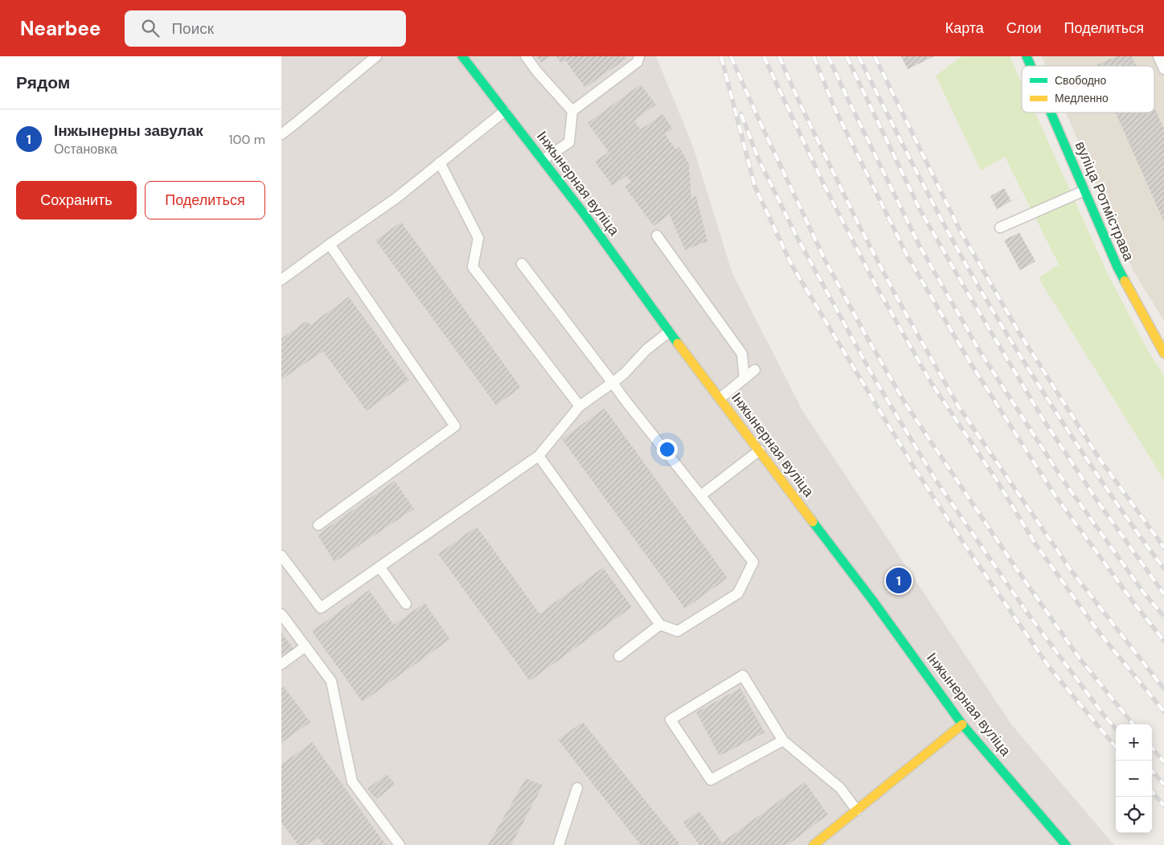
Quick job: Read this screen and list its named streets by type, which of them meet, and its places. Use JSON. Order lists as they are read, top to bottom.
{
  "streets": {
    "street": ["Інжынерная вуліца", "вуліца Ротмістрава"]
  },
  "legend": ["Свободно", "Медленно"],
  "page": {
    "header": "Nearbee",
    "search": "Поиск",
    "nav": ["Карта", "Слои", "Поделиться"],
    "heading": "Рядом",
    "list": [
      {
        "mark": "1",
        "name": "Інжынерны завулак",
        "note": "Остановка",
        "value": "100 m"
      }
    ],
    "buttons": ["Сохранить", "Поделиться"],
    "pins": "1",
    "map_buttons": ["+", "−"]
  }
}
